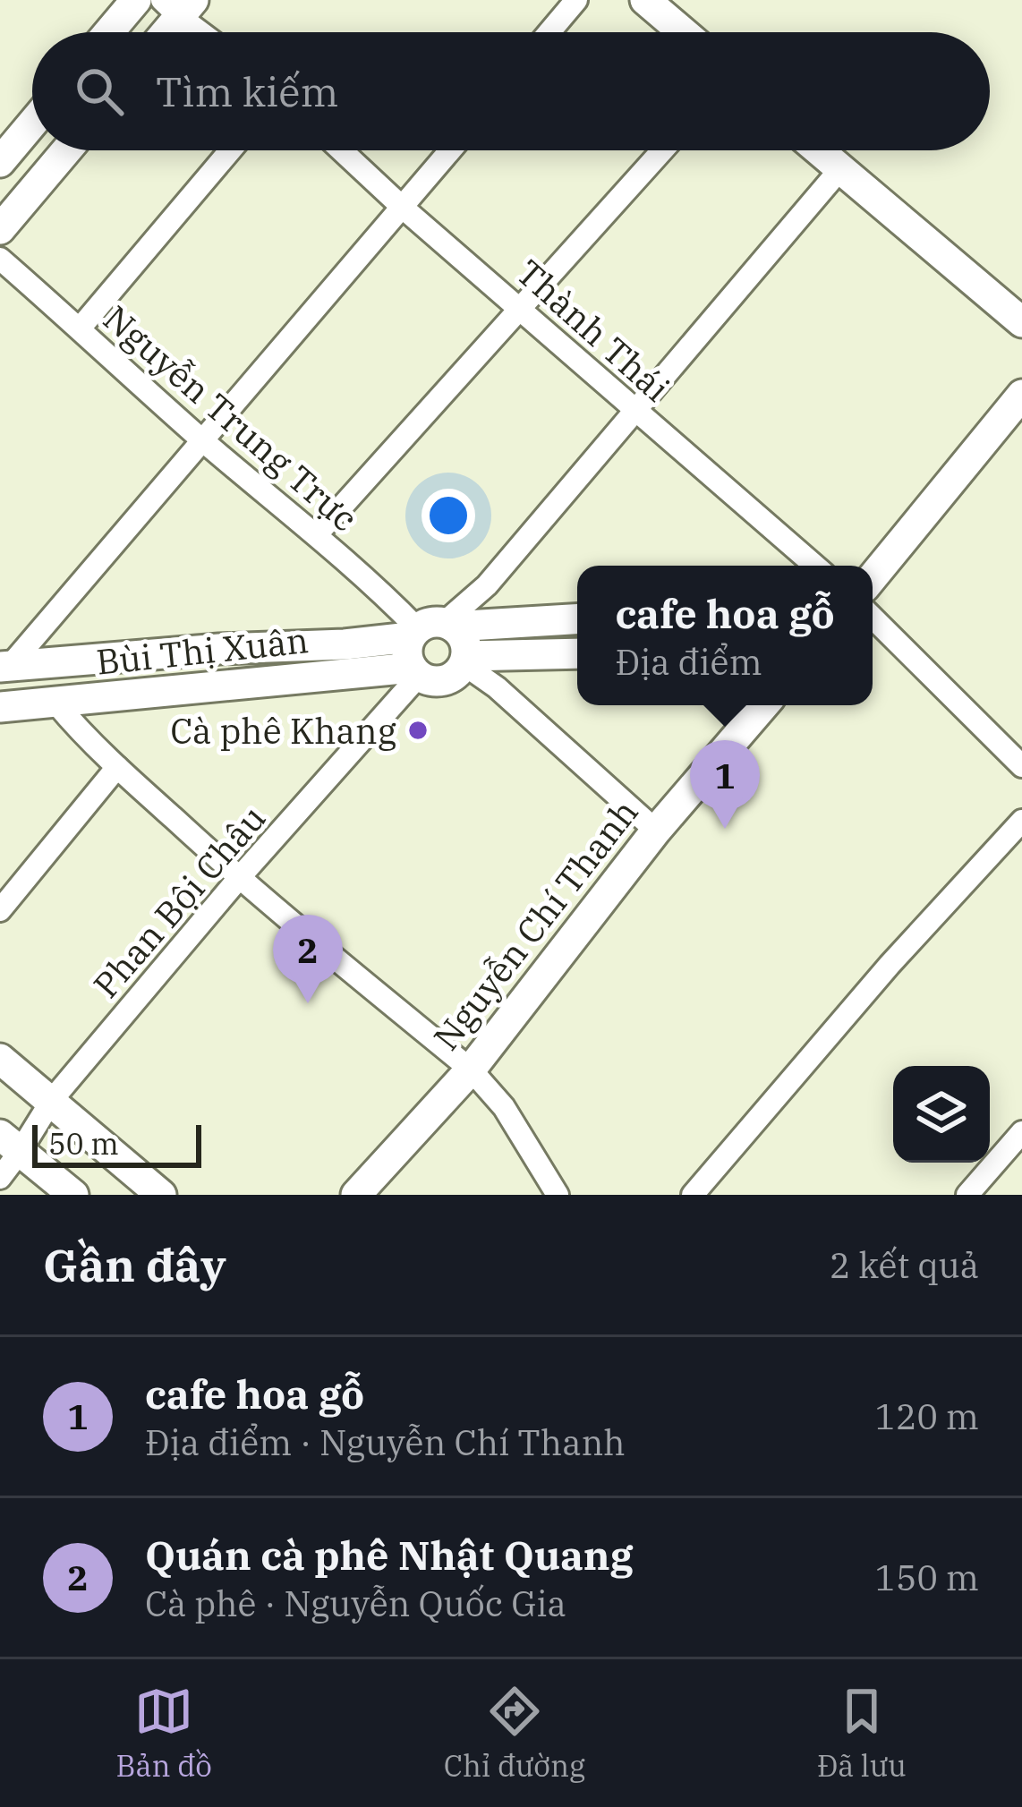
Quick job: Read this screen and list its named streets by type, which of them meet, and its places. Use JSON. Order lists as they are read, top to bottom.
{
  "streets": {
    "street": [
      "Thành Thái",
      "Nguyễn Trung Trực",
      "Bùi Thị Xuân",
      "Phan Bội Châu",
      "Nguyễn Chí Thanh"
    ]
  },
  "crossings": [
    ["Thành Thái", "Phan Bội Châu"],
    ["Nguyễn Trung Trực", "Bùi Thị Xuân"],
    ["Nguyễn Trung Trực", "Phan Bội Châu"],
    ["Bùi Thị Xuân", "Phan Bội Châu"]
  ],
  "places": ["Cà phê Khang"],
  "scale_bar": "50 m",
  "page": {
    "search": "Tìm kiếm",
    "popup": ["cafe hoa gỗ", "Địa điểm"],
    "pins": ["1", "2"],
    "scale": "50 m",
    "heading": ["Gần đây", "2 kết quả"],
    "list": [
      {
        "mark": "1",
        "name": "cafe hoa gỗ",
        "note": "Địa điểm · Nguyễn Chí Thanh",
        "value": "120 m"
      },
      {
        "mark": "2",
        "name": "Quán cà phê Nhật Quang",
        "note": "Cà phê · Nguyễn Quốc Gia",
        "value": "150 m"
      }
    ],
    "nav": ["Bản đồ", "Chỉ đường", "Đã lưu"]
  }
}
